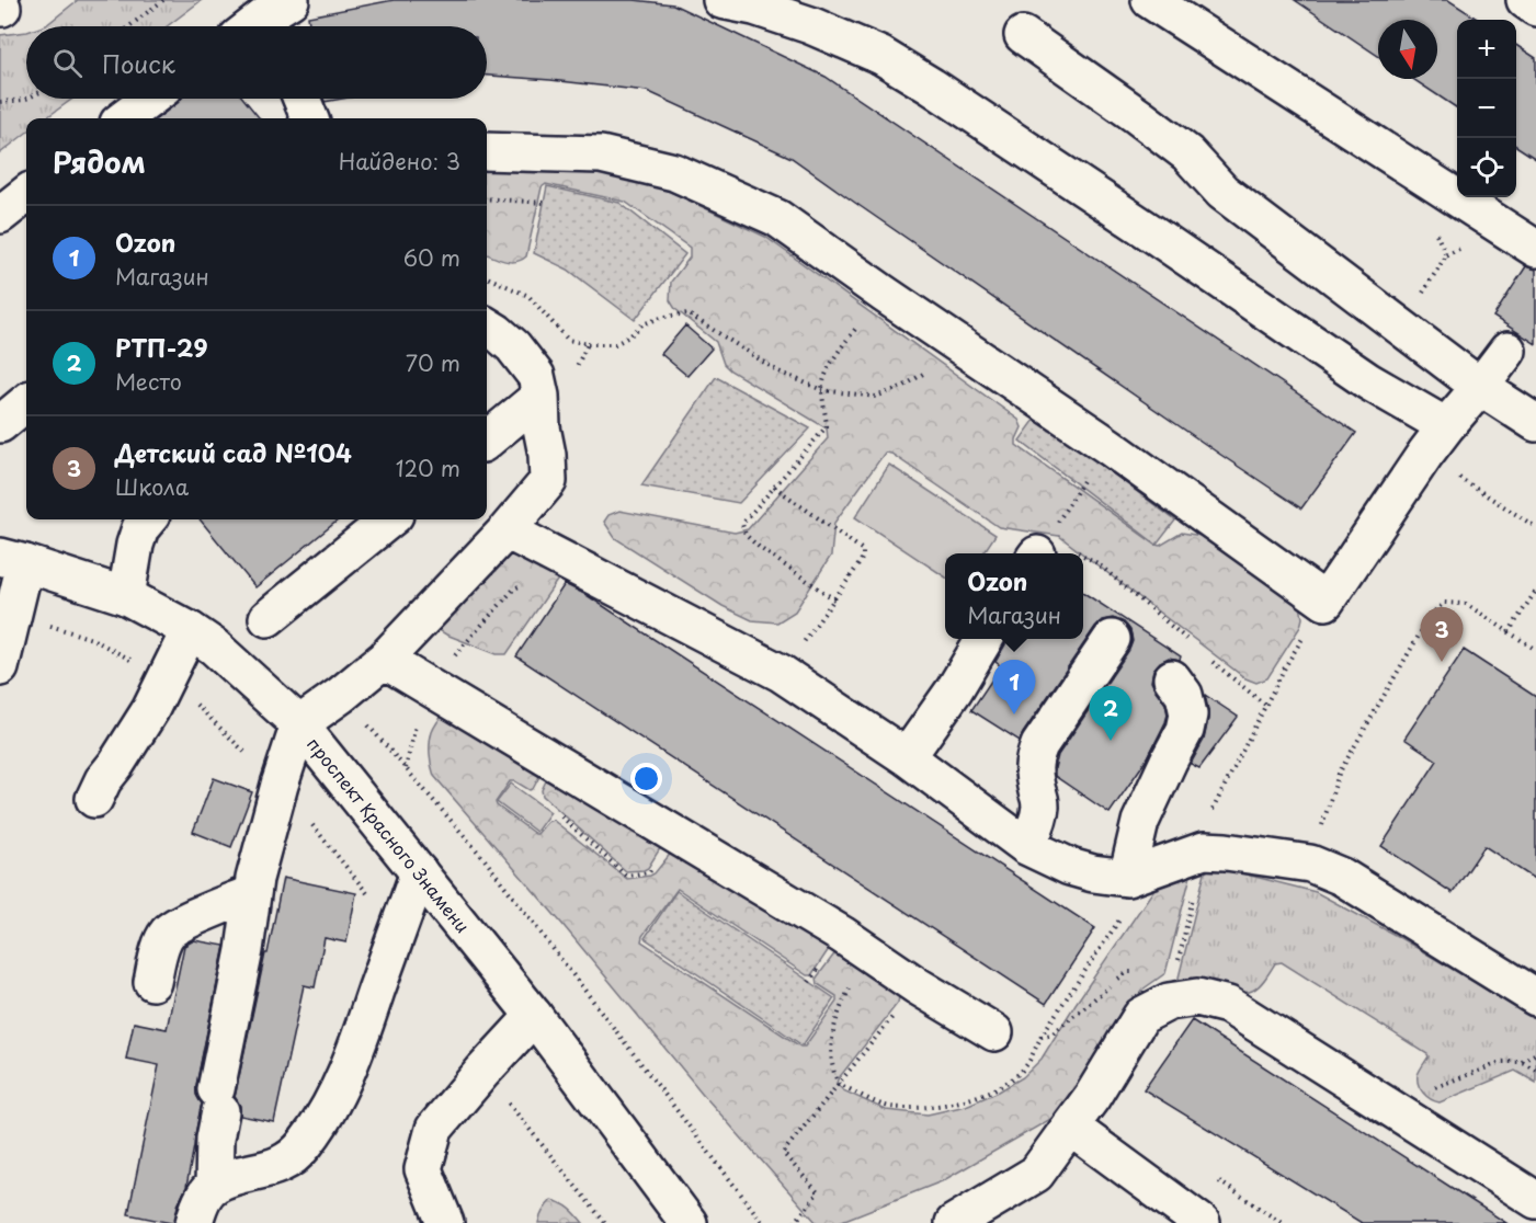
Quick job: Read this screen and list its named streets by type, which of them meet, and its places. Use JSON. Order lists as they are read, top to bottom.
{
  "streets": {
    "main road": ["проспект Красного Знамени"]
  },
  "north": "bottom",
  "page": {
    "map_buttons": ["+", "−"],
    "search": "Поиск",
    "heading": ["Рядом", "Найдено: 3"],
    "list": [
      {
        "mark": "1",
        "name": "Ozon",
        "note": "Магазин",
        "value": "60 m"
      },
      {
        "mark": "2",
        "name": "РТП-29",
        "note": "Место",
        "value": "70 m"
      },
      {
        "mark": "3",
        "name": "Детский сад №104",
        "note": "Школа",
        "value": "120 m"
      }
    ],
    "popup": ["Ozon", "Магазин"],
    "pins": ["3", "1", "2"]
  }
}
